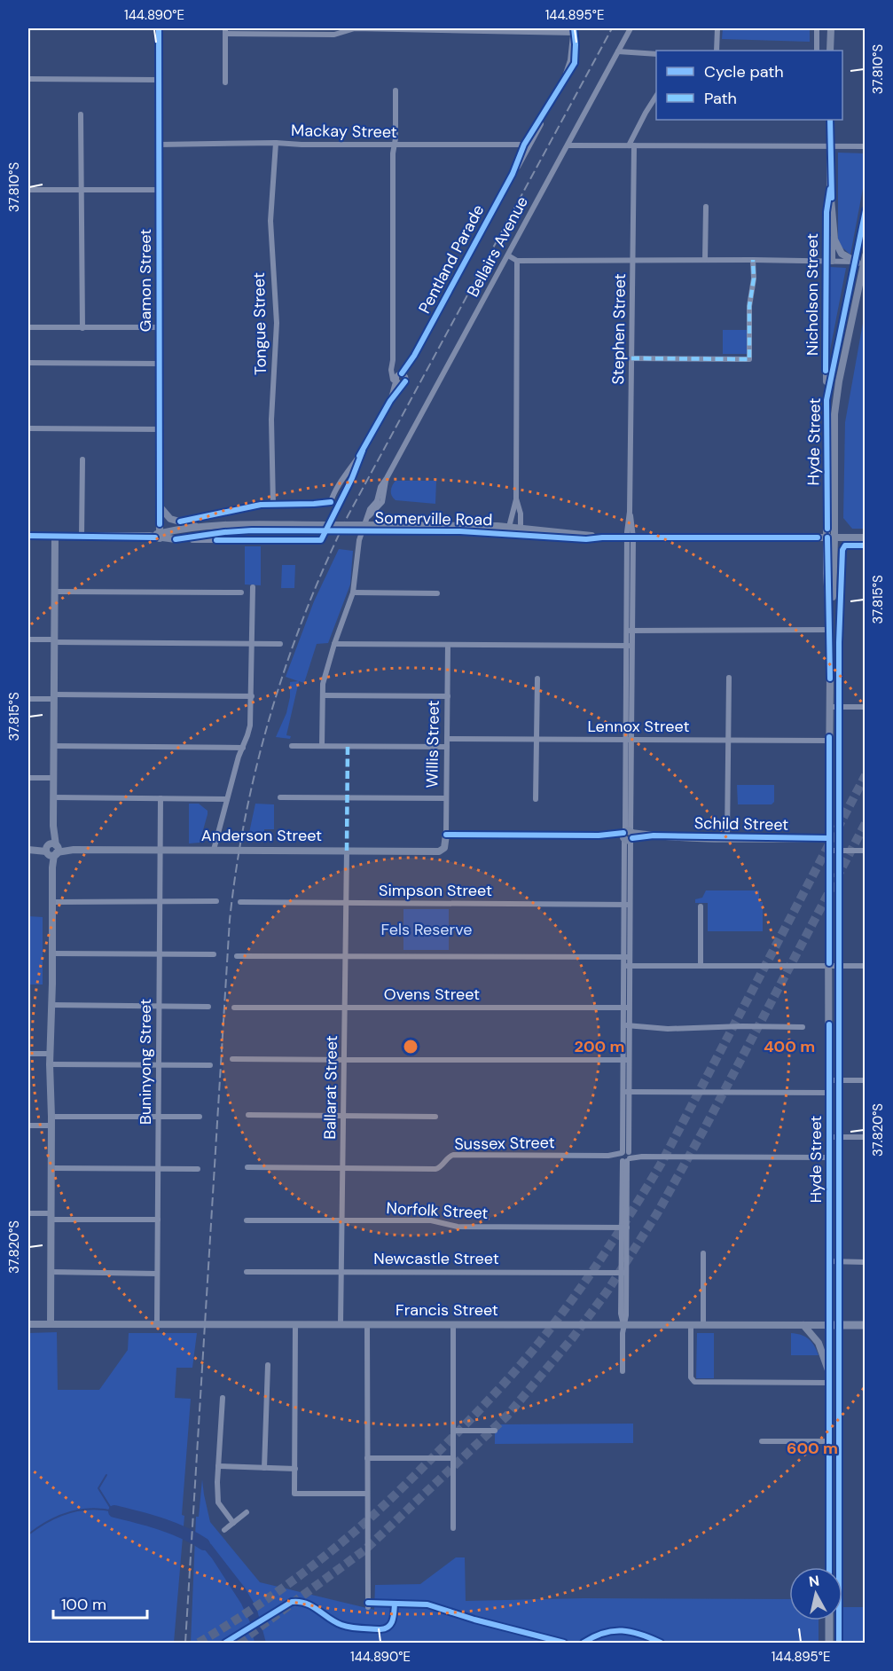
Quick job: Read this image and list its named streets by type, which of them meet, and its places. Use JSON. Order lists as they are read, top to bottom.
{
  "streets": {
    "main road": ["Hyde Street", "Francis Street"],
    "street": [
      "Mackay Street",
      "Bellairs Avenue",
      "Pentland Parade",
      "Gamon Street",
      "Nicholson Street",
      "Tongue Street",
      "Stephen Street",
      "Somerville Road",
      "Lennox Street",
      "Willis Street",
      "Schild Street",
      "Anderson Street",
      "Simpson Street",
      "Ovens Street",
      "Buninyong Street",
      "Ballarat Street",
      "Sussex Street",
      "Norfolk Street",
      "Newcastle Street"
    ]
  },
  "crossings": [
    ["Mackay Street", "Pentland Parade"],
    ["Mackay Street", "Gamon Street"],
    ["Mackay Street", "Tongue Street"],
    ["Bellairs Avenue", "Somerville Road"],
    ["Pentland Parade", "Somerville Road"],
    ["Gamon Street", "Somerville Road"],
    ["Nicholson Street", "Hyde Street"],
    ["Stephen Street", "Somerville Road"],
    ["Stephen Street", "Lennox Street"],
    ["Stephen Street", "Schild Street"],
    ["Stephen Street", "Simpson Street"],
    ["Stephen Street", "Ovens Street"],
    ["Stephen Street", "Sussex Street"],
    ["Stephen Street", "Norfolk Street"],
    ["Stephen Street", "Newcastle Street"],
    ["Stephen Street", "Francis Street"],
    ["Hyde Street", "Somerville Road"],
    ["Hyde Street", "Lennox Street"],
    ["Hyde Street", "Schild Street"],
    ["Hyde Street", "Francis Street"],
    ["Lennox Street", "Willis Street"],
    ["Willis Street", "Schild Street"],
    ["Willis Street", "Anderson Street"],
    ["Anderson Street", "Buninyong Street"],
    ["Anderson Street", "Ballarat Street"],
    ["Simpson Street", "Ballarat Street"],
    ["Ovens Street", "Ballarat Street"],
    ["Buninyong Street", "Francis Street"],
    ["Ballarat Street", "Sussex Street"],
    ["Ballarat Street", "Norfolk Street"],
    ["Ballarat Street", "Newcastle Street"],
    ["Ballarat Street", "Francis Street"]
  ],
  "parks": ["Fels Reserve"],
  "legend": ["Cycle path", "Path"],
  "scale_bar": "100 m",
  "north": "top",
  "coordinates": [
    "144.890°E",
    "144.895°E",
    "37.810°S",
    "37.815°S",
    "37.820°S"
  ],
  "rings": ["200 m", "400 m", "600 m"]
}
